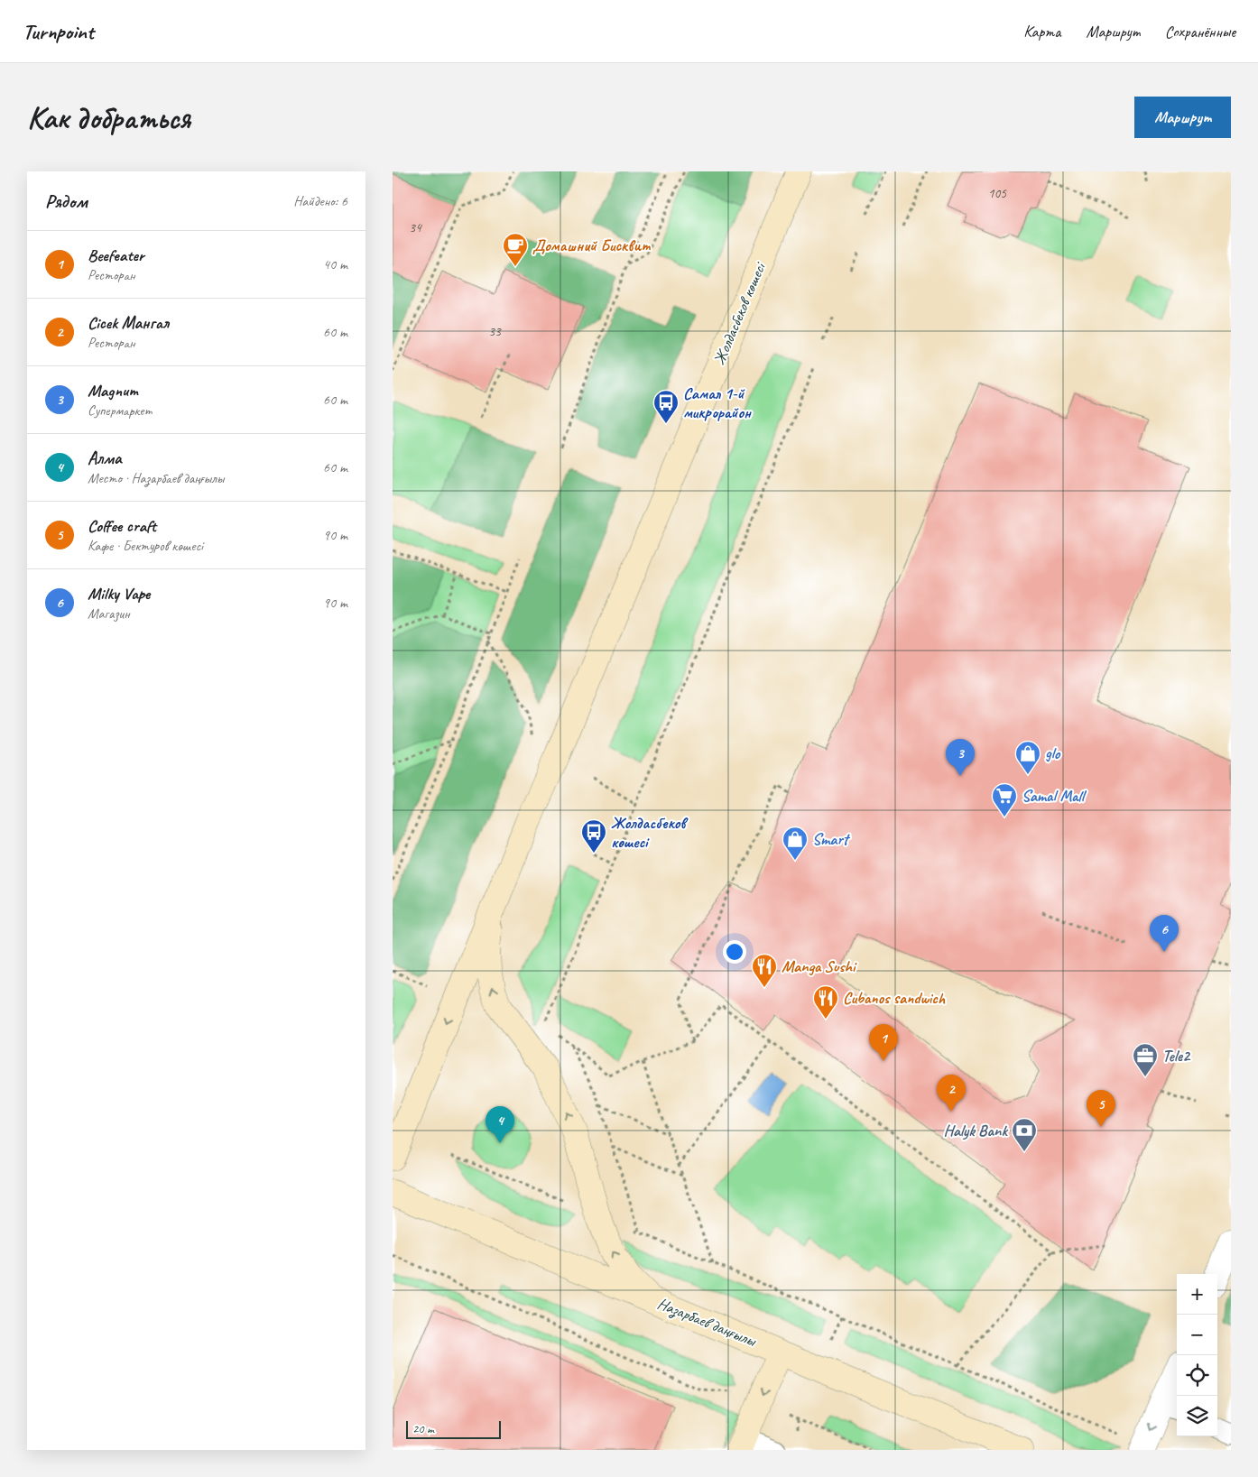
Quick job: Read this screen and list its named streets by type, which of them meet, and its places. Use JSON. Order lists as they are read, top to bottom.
{
  "streets": {
    "street": ["Жолдасбеков көшесі", "Назарбаев даңғылы"]
  },
  "places": {
    "cafe": ["Домашний Бисквит"],
    "bus stop": ["Самал 1-й микрорайон", "Жолдасбеков көшесі"],
    "shop": ["glo", "Smart"],
    "supermarket": ["Samal Mall"],
    "restaurant": ["Manga Sushi", "Cubanos sandwich"],
    "office": ["Tele2"],
    "bank": ["Halyk Bank"]
  },
  "house_numbers": ["105", "34", "33"],
  "scale_bar": "20 m",
  "page": {
    "header": "Turnpoint",
    "nav": ["Карта", "Маршрут", "Сохранённые"],
    "buttons": "Маршрут",
    "title": "Как добраться",
    "heading": ["Рядом", "Найдено: 6"],
    "list": [
      {
        "mark": "1",
        "name": "Beefeater",
        "note": "Ресторан",
        "value": "40 m"
      },
      {
        "mark": "2",
        "name": "Cicek Мангал",
        "note": "Ресторан",
        "value": "60 m"
      },
      {
        "mark": "3",
        "name": "Magnum",
        "note": "Супермаркет",
        "value": "60 m"
      },
      {
        "mark": "4",
        "name": "Алма",
        "note": "Место · Назарбаев даңғылы",
        "value": "60 m"
      },
      {
        "mark": "5",
        "name": "Coffee craft",
        "note": "Кафе · Бектуров көшесі",
        "value": "90 m"
      },
      {
        "mark": "6",
        "name": "Milky Vape",
        "note": "Магазин",
        "value": "90 m"
      }
    ],
    "pins": [
      "3",
      "6",
      "1",
      "2",
      "5",
      "4"
    ],
    "map_buttons": ["+", "−"],
    "scale": "20 m"
  }
}
